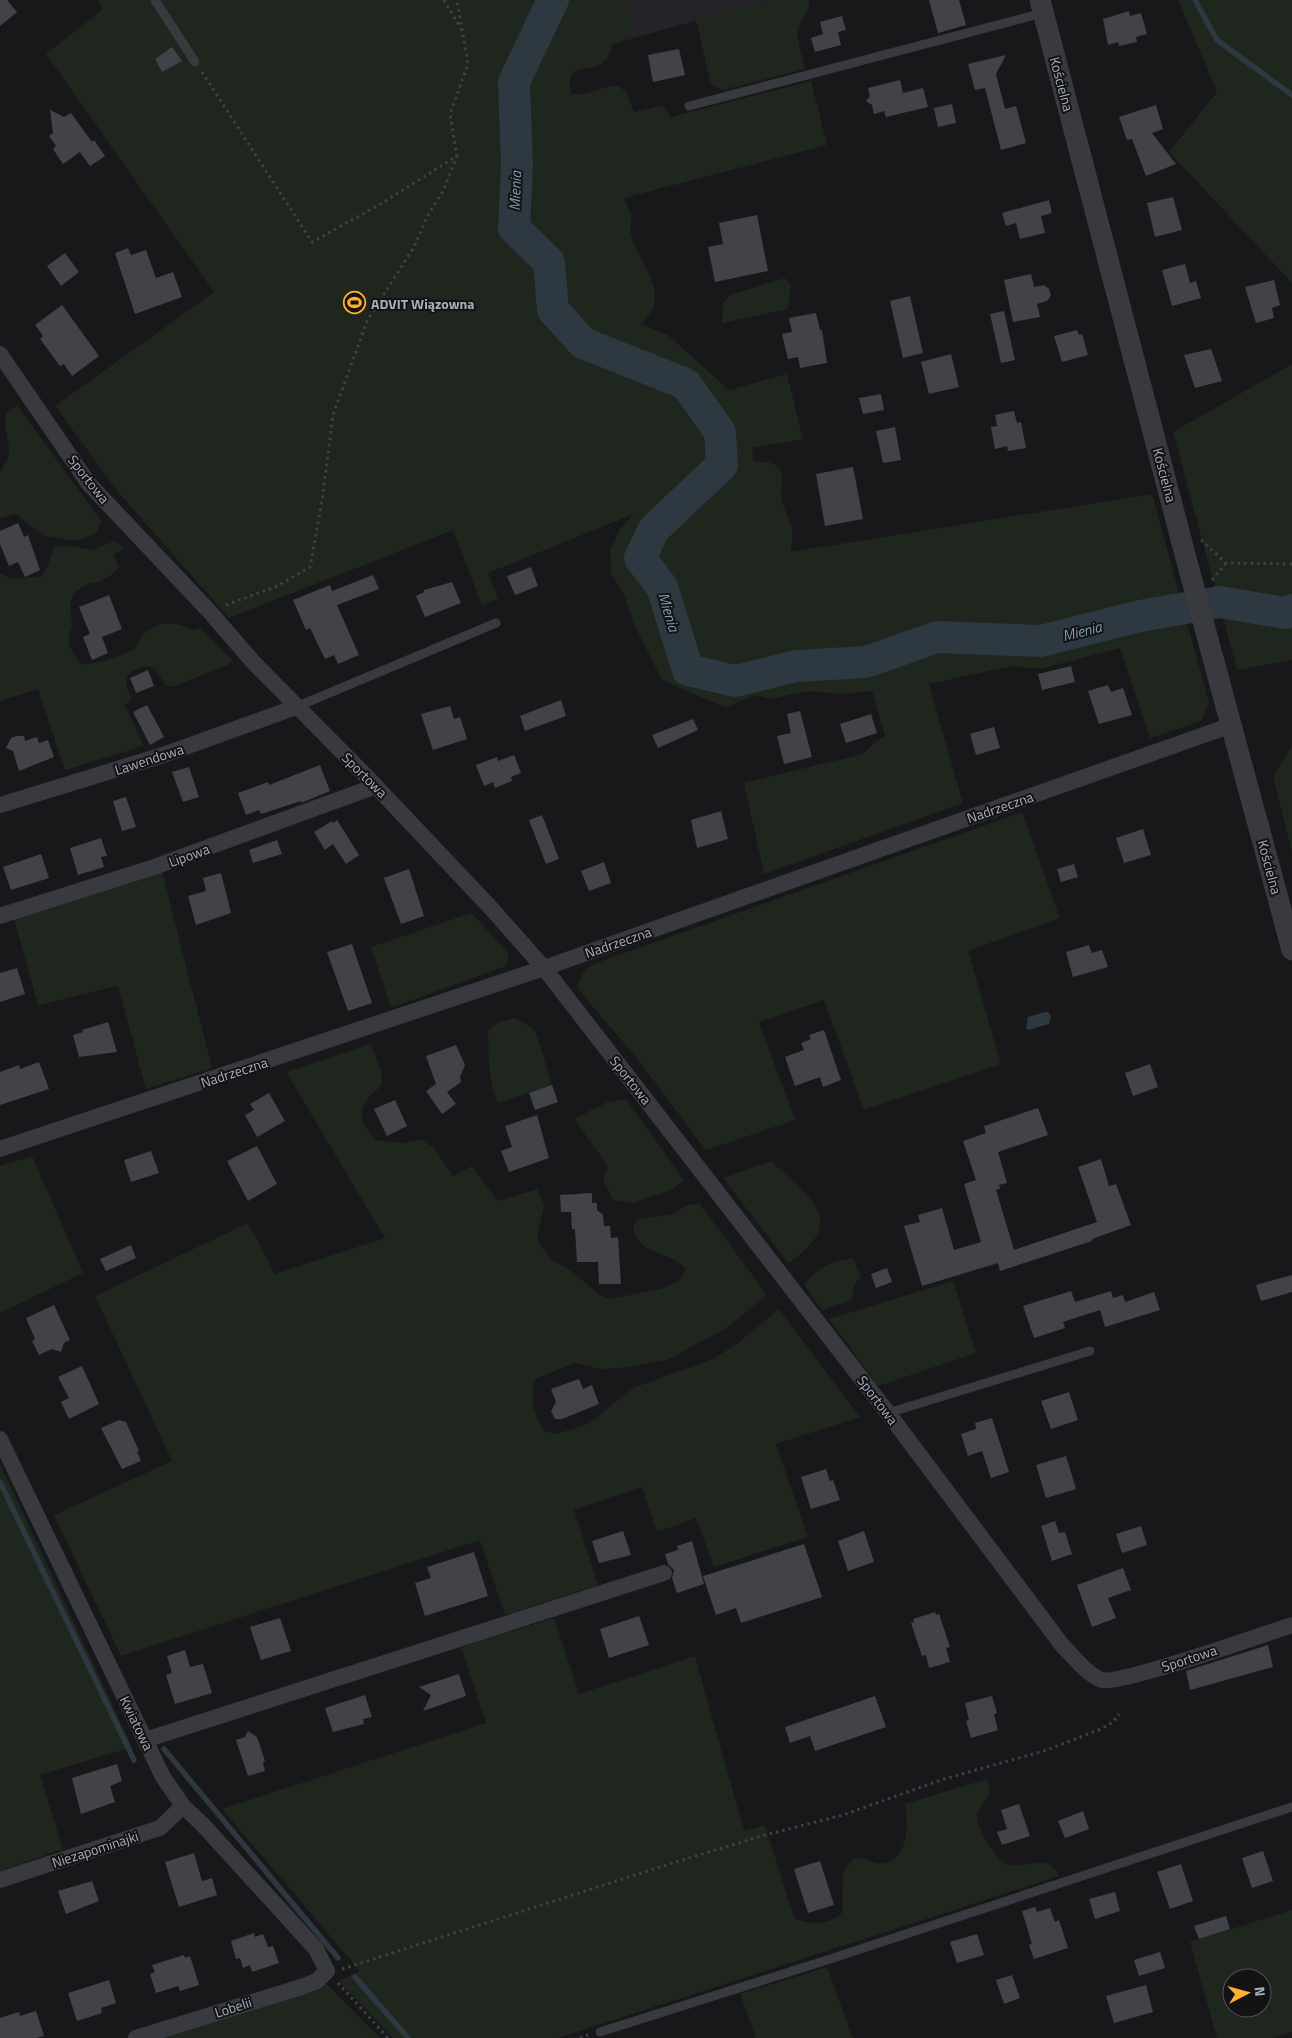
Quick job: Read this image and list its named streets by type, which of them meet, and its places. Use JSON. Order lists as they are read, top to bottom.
{
  "streets": {
    "street": [
      "Kościelna",
      "Sportowa",
      "Lawendowa",
      "Nadrzeczna",
      "Lipowa",
      "Kwiatowa",
      "Niezapominajki",
      "Lobelii"
    ]
  },
  "crossings": [
    ["Kościelna", "Nadrzeczna"],
    ["Sportowa", "Lawendowa"],
    ["Sportowa", "Nadrzeczna"],
    ["Sportowa", "Lipowa"],
    ["Kwiatowa", "Niezapominajki"],
    ["Kwiatowa", "Lobelii"]
  ],
  "water": ["Mienia"],
  "places": {
    "sports": ["ADVIT Wiązowna"]
  },
  "north": "right"
}
